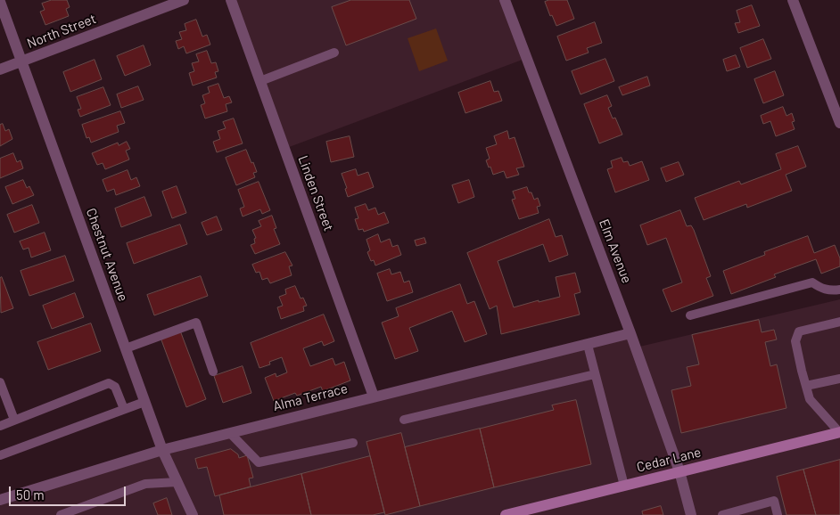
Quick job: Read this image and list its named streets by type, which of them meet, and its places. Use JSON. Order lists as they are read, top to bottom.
{
  "streets": {
    "main road": ["Cedar Lane"],
    "street": [
      "North Street",
      "Linden Street",
      "Elm Avenue",
      "Chestnut Avenue",
      "Alma Terrace"
    ]
  },
  "crossings": [
    ["North Street", "Chestnut Avenue"],
    ["Linden Street", "Alma Terrace"],
    ["Elm Avenue", "Alma Terrace"],
    ["Elm Avenue", "Cedar Lane"],
    ["Chestnut Avenue", "Alma Terrace"]
  ],
  "scale_bar": "50 m"
}
